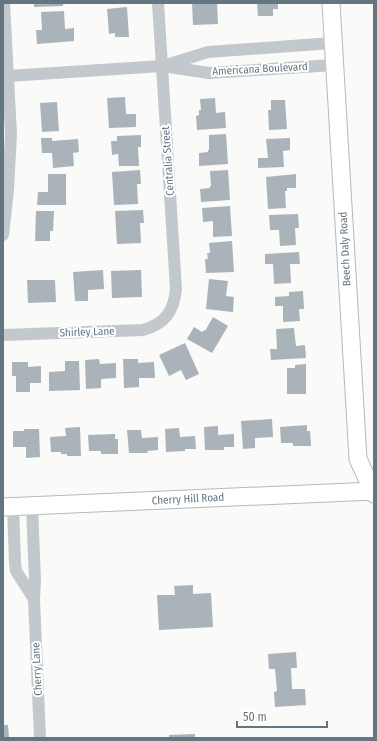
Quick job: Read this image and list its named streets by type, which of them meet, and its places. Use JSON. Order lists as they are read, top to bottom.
{
  "streets": {
    "main road": ["Beech Daly Road", "Cherry Hill Road"],
    "street": [
      "Americana Boulevard",
      "Centralia Street",
      "Shirley Lane",
      "Cherry Lane"
    ]
  },
  "crossings": [
    ["Americana Boulevard", "Centralia Street"],
    ["Americana Boulevard", "Beech Daly Road"],
    ["Centralia Street", "Shirley Lane"],
    ["Beech Daly Road", "Cherry Hill Road"],
    ["Cherry Hill Road", "Cherry Lane"]
  ],
  "scale_bar": "50 m"
}
